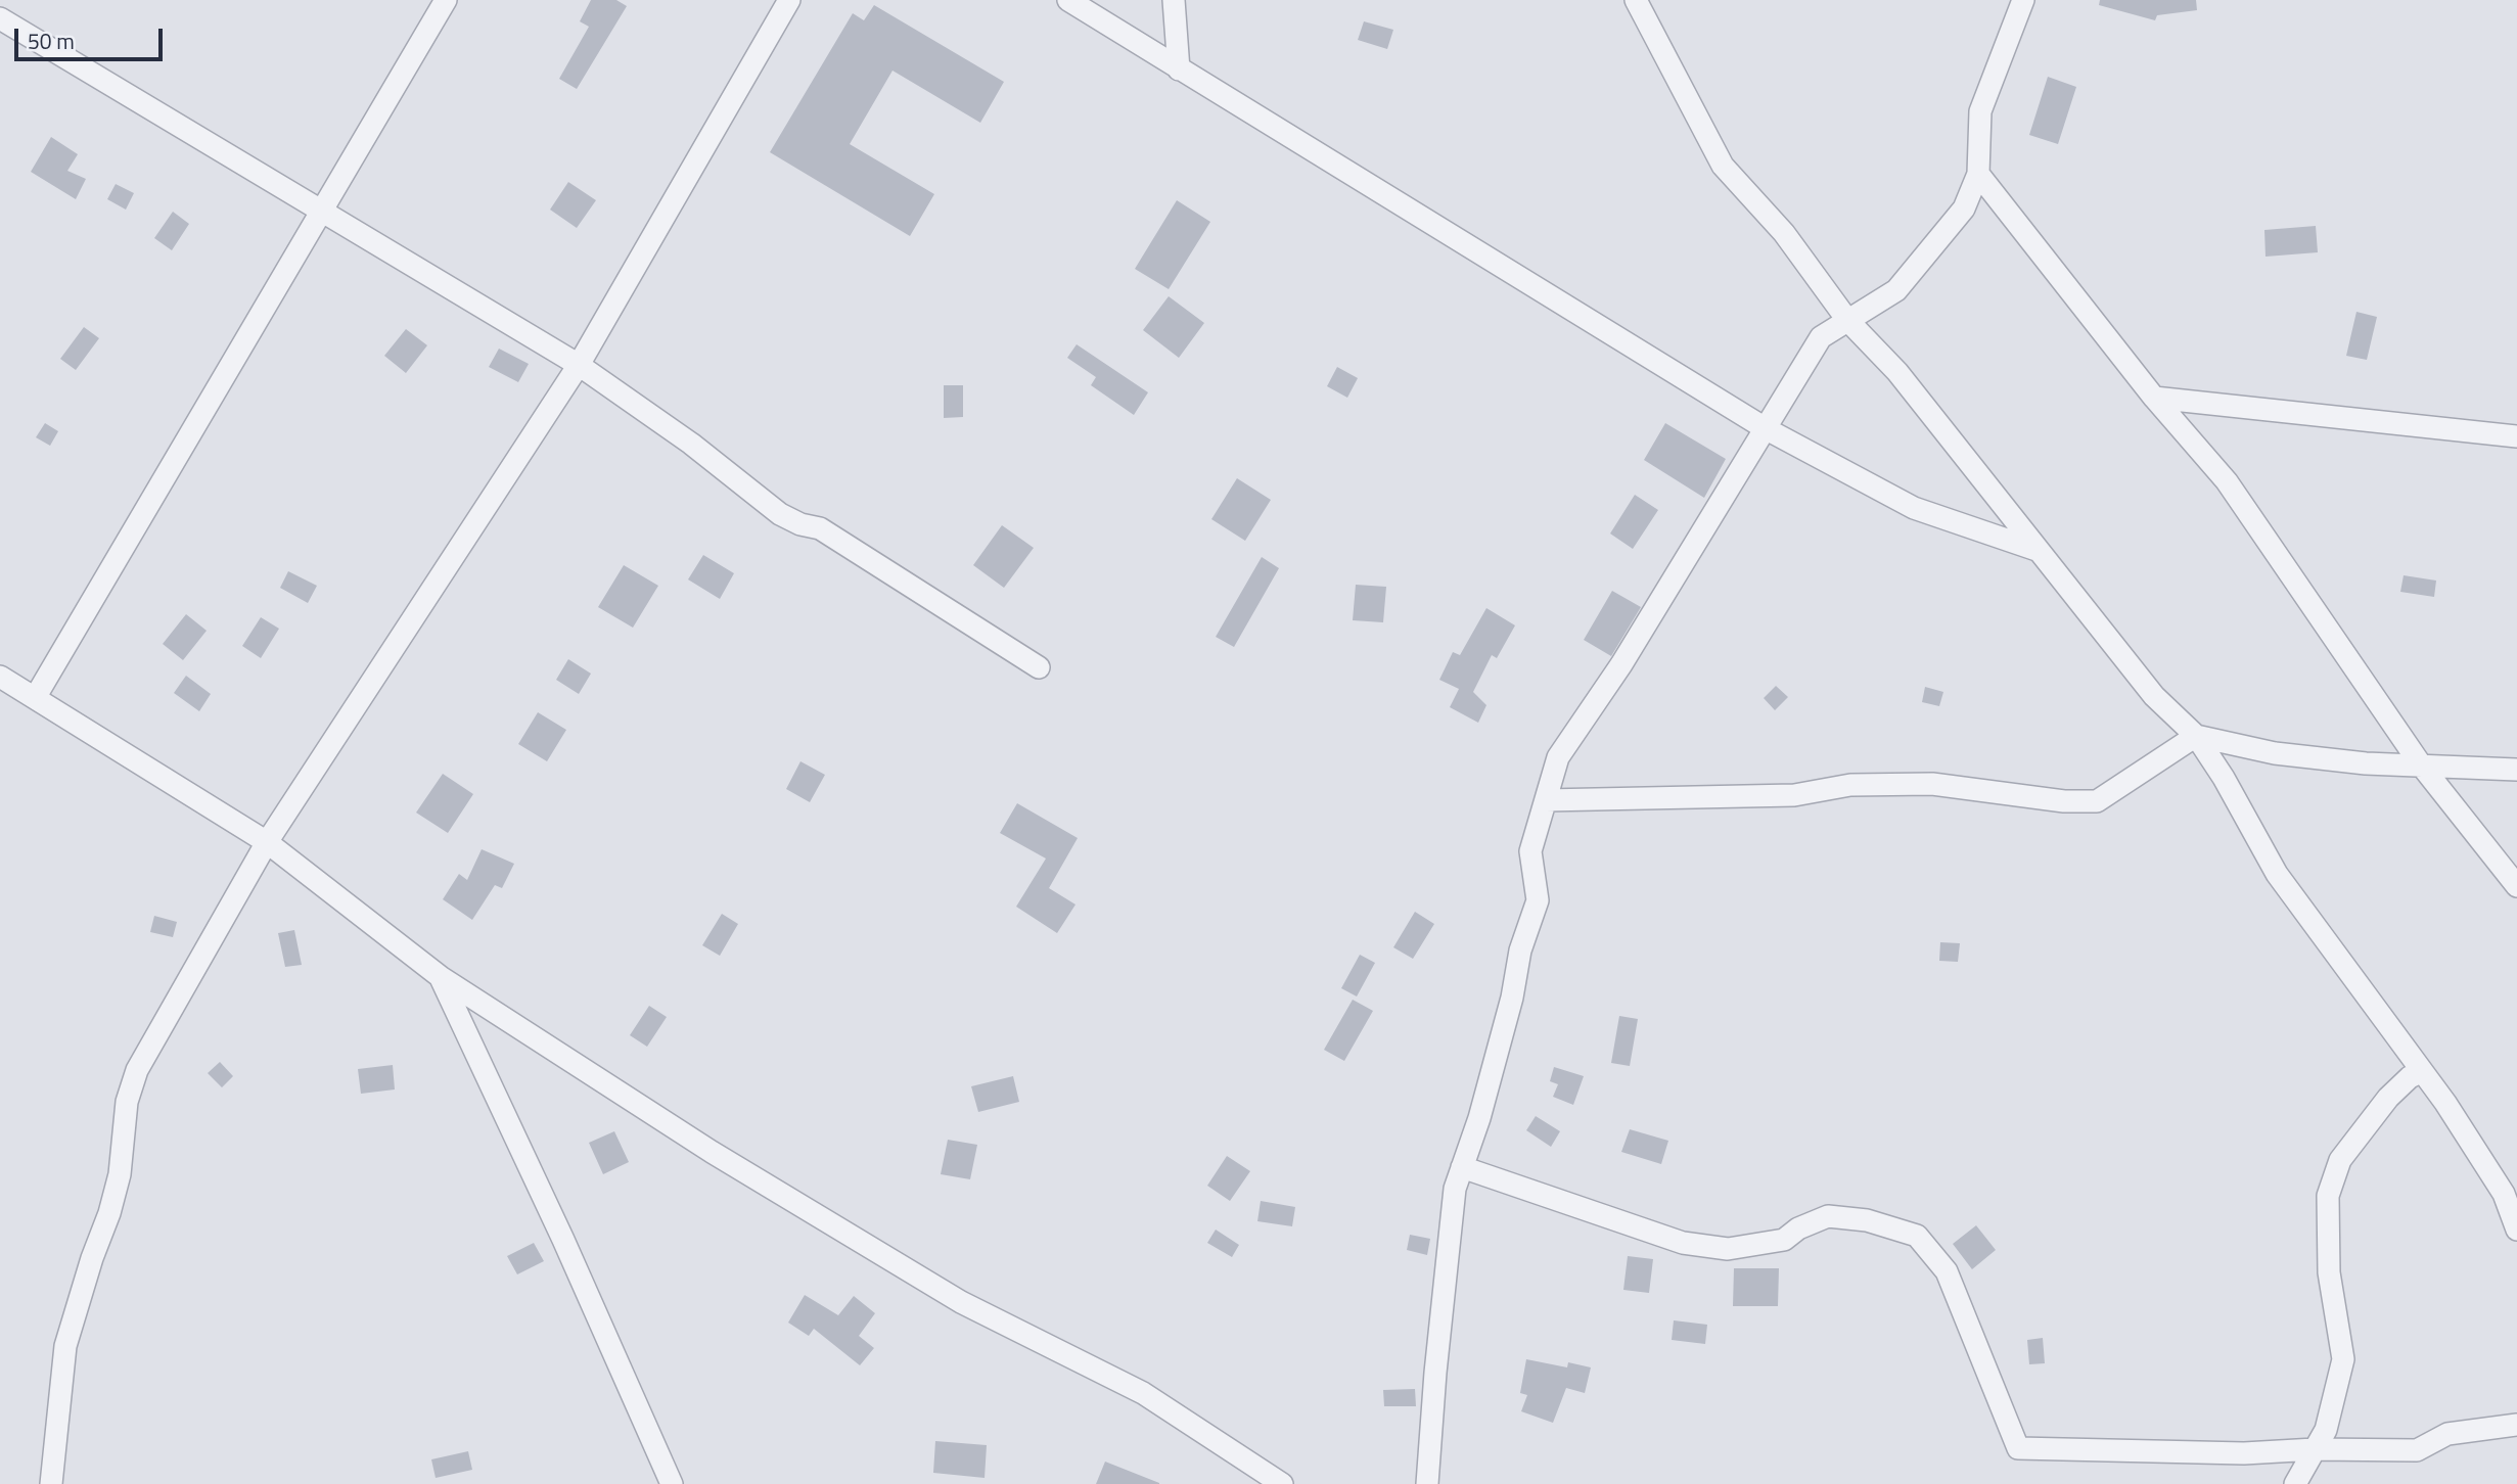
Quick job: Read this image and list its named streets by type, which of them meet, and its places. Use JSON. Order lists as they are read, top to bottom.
{
  "scale_bar": "50 m"
}
